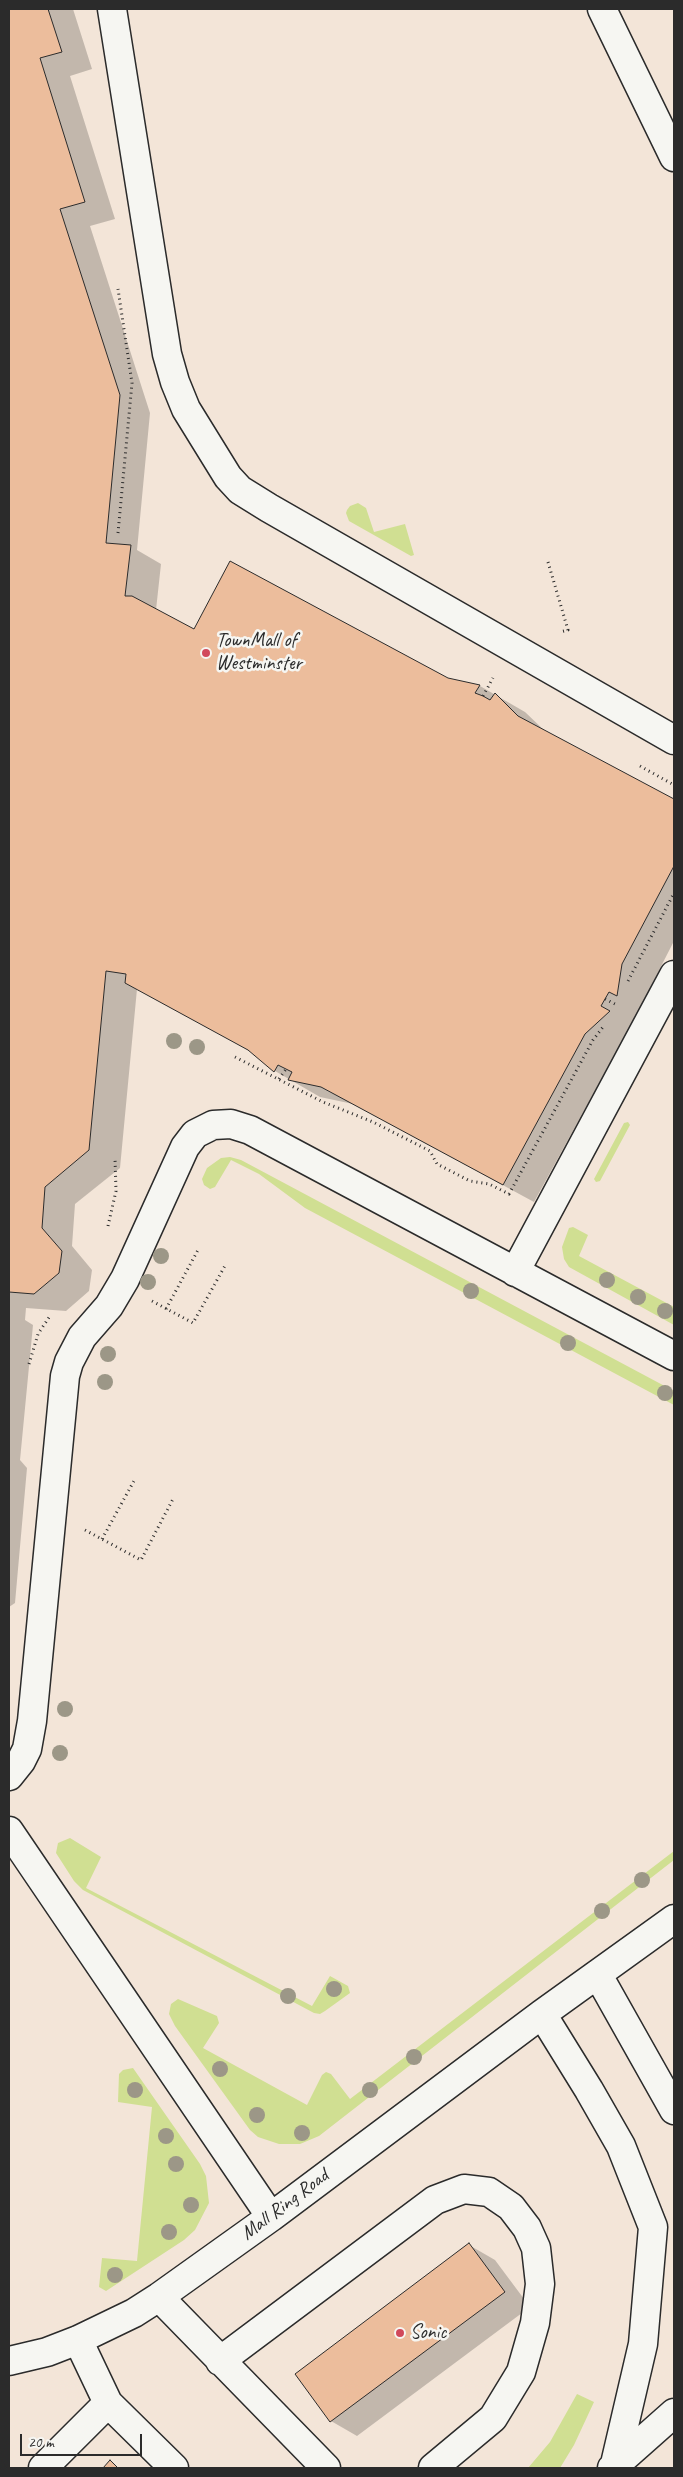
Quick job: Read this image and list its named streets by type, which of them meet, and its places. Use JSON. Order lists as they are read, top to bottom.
{
  "streets": {
    "street": ["Mall Ring Road"]
  },
  "places": ["TownMall of Westminster", "Sonic"],
  "scale_bar": "20 m"
}
